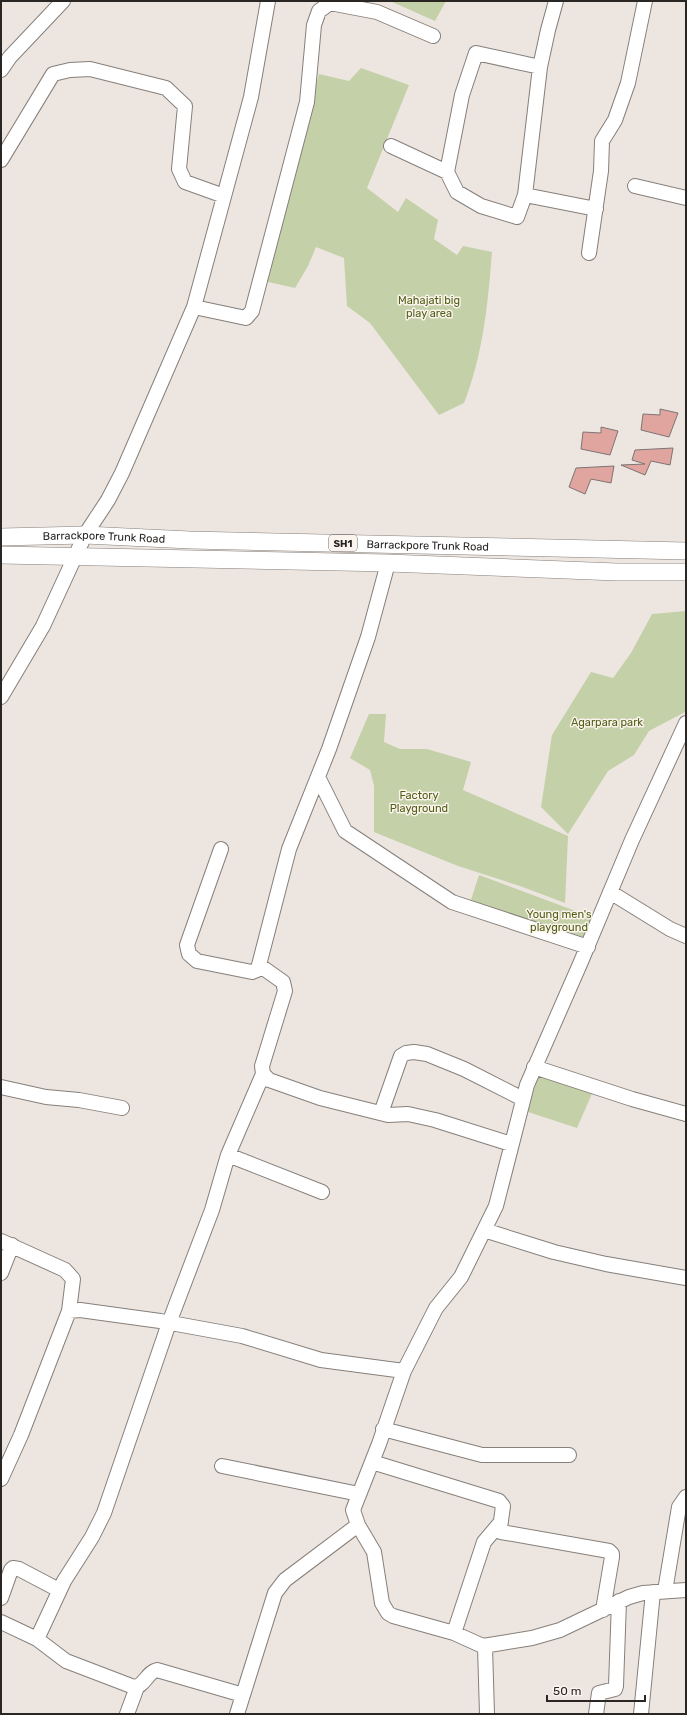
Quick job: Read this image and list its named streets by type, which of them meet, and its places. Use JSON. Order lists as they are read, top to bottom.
{
  "streets": {
    "main road": ["Barrackpore Trunk Road", "SH1"]
  },
  "parks": [
    "Mahajati big play area",
    "Agarpara park",
    "Factory Playground",
    "Young men's playground"
  ],
  "scale_bar": "50 m"
}
